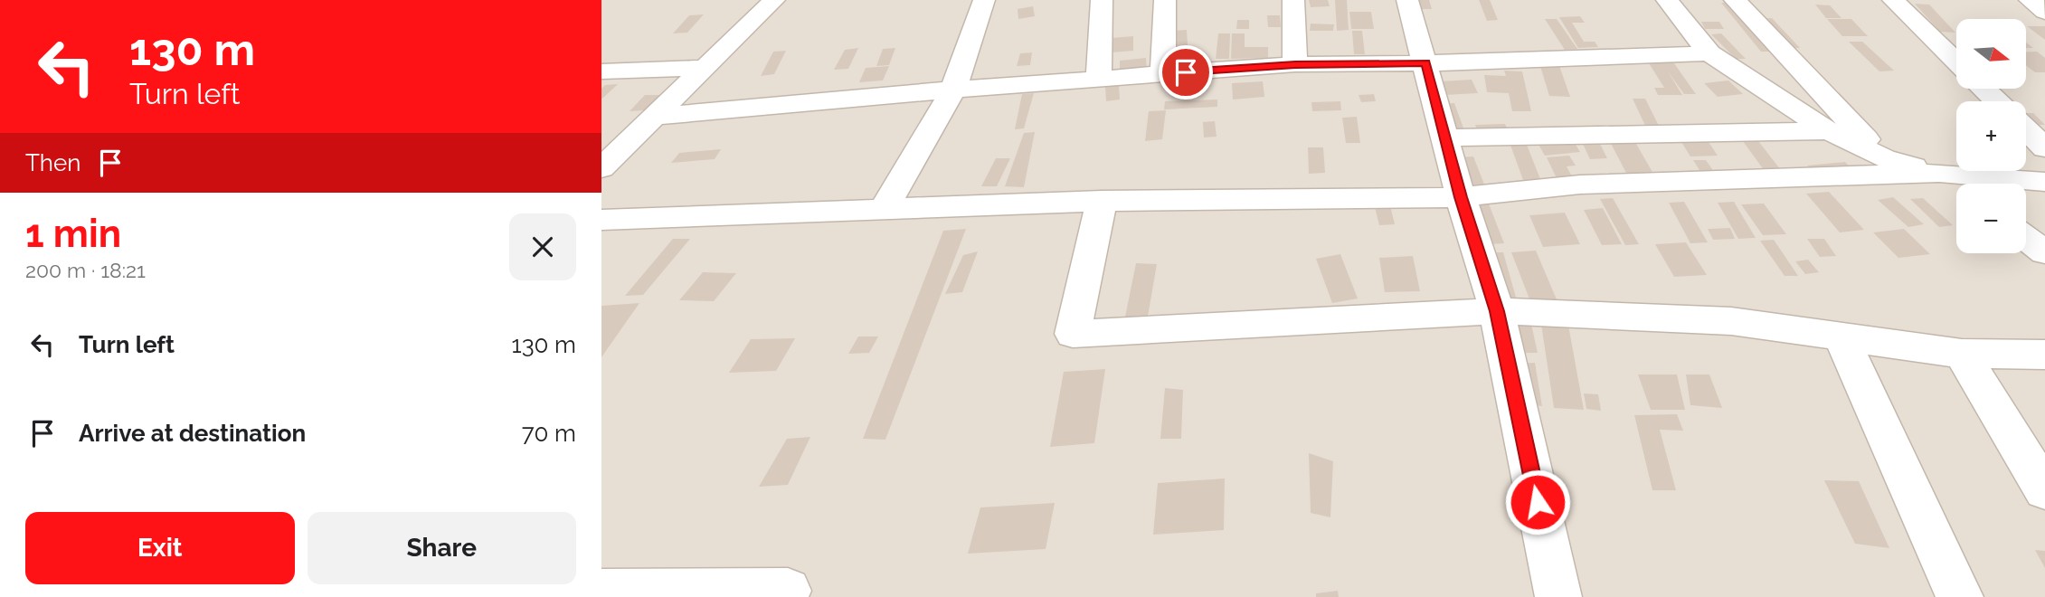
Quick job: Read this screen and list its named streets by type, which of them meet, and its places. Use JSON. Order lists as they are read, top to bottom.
{
  "north": "right",
  "page": {
    "turn": ["130 m", "Turn left"],
    "map_buttons": ["+", "−"],
    "then": "Then",
    "heading": ["1 min", "200 m · 18:21"],
    "list": [
      {
        "name": "Turn left",
        "value": "130 m"
      },
      {
        "name": "Arrive at destination",
        "value": "70 m"
      }
    ],
    "buttons": ["Exit", "Share"]
  }
}
